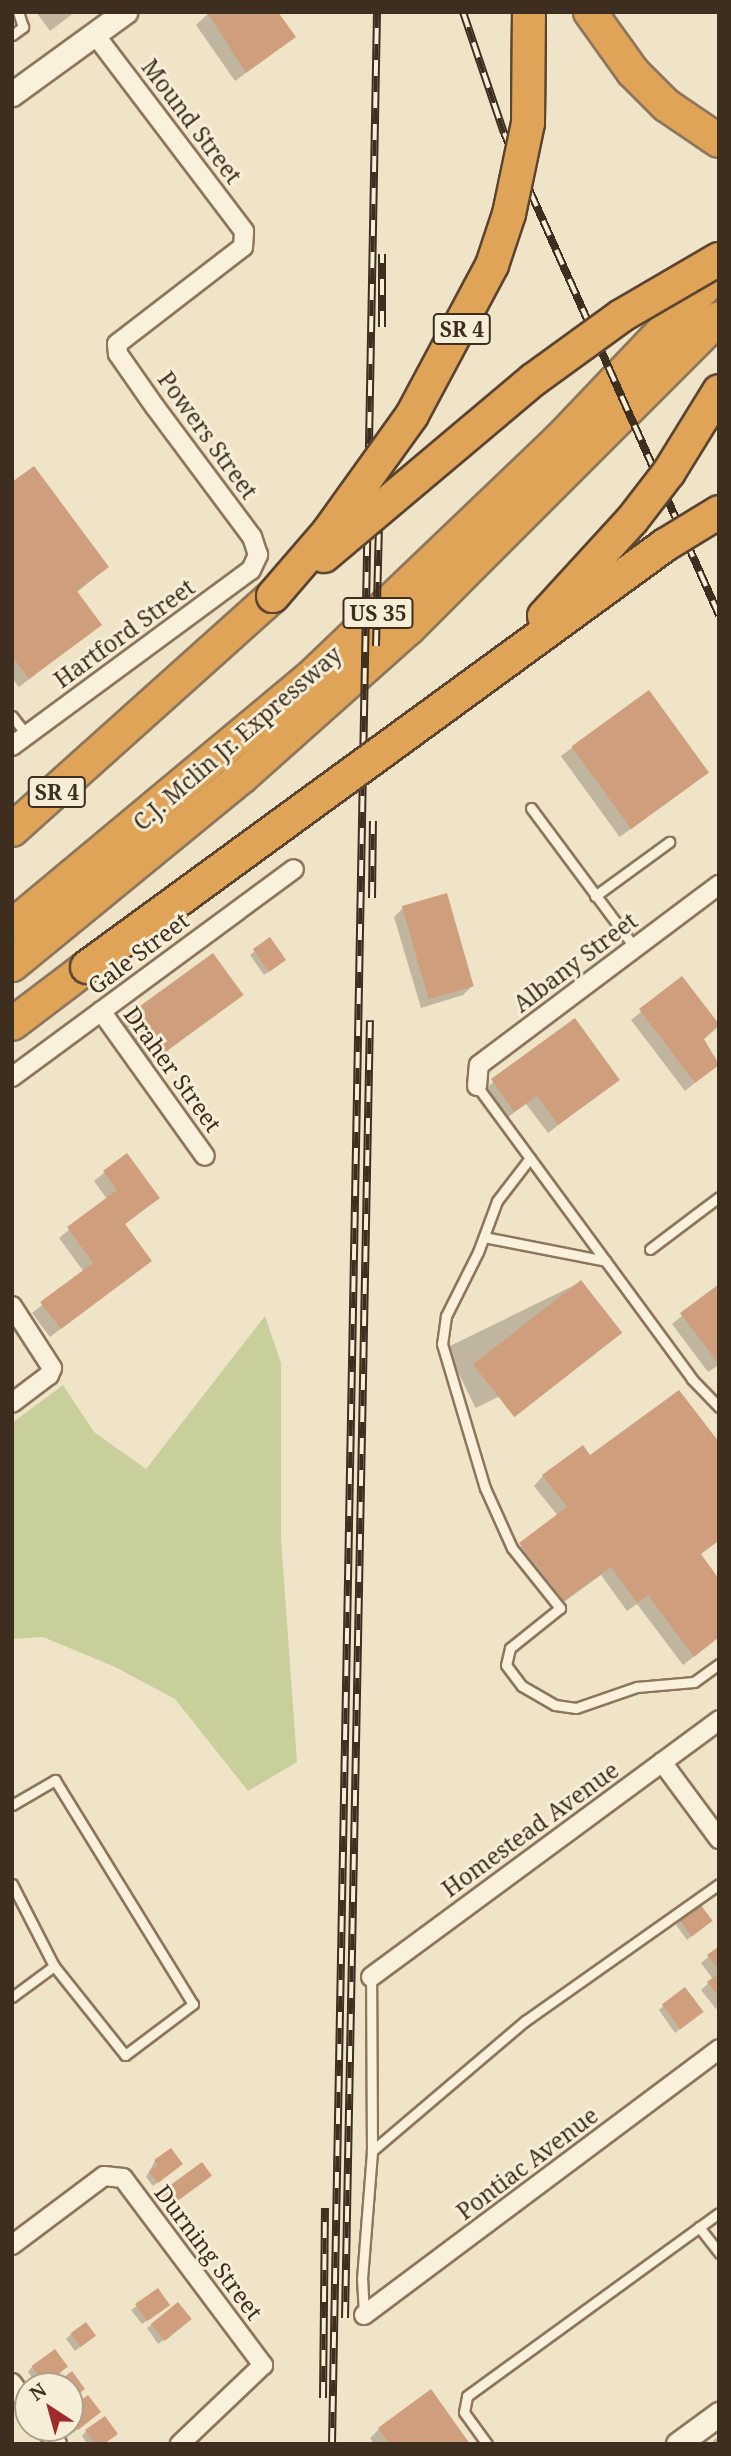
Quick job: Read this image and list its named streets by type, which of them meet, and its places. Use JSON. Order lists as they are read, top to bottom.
{
  "streets": {
    "highway": ["SR 4", "US 35", "C.J. Mclin Jr. Expressway"],
    "street": [
      "Mound Street",
      "Powers Street",
      "Hartford Street",
      "Gale Street",
      "Albany Street",
      "Draher Street",
      "Homestead Avenue",
      "Pontiac Avenue",
      "Durning Street"
    ]
  },
  "crossings": [
    ["Mound Street", "Powers Street"],
    ["Powers Street", "Hartford Street"],
    ["Gale Street", "Draher Street"]
  ],
  "north": "top left"
}
